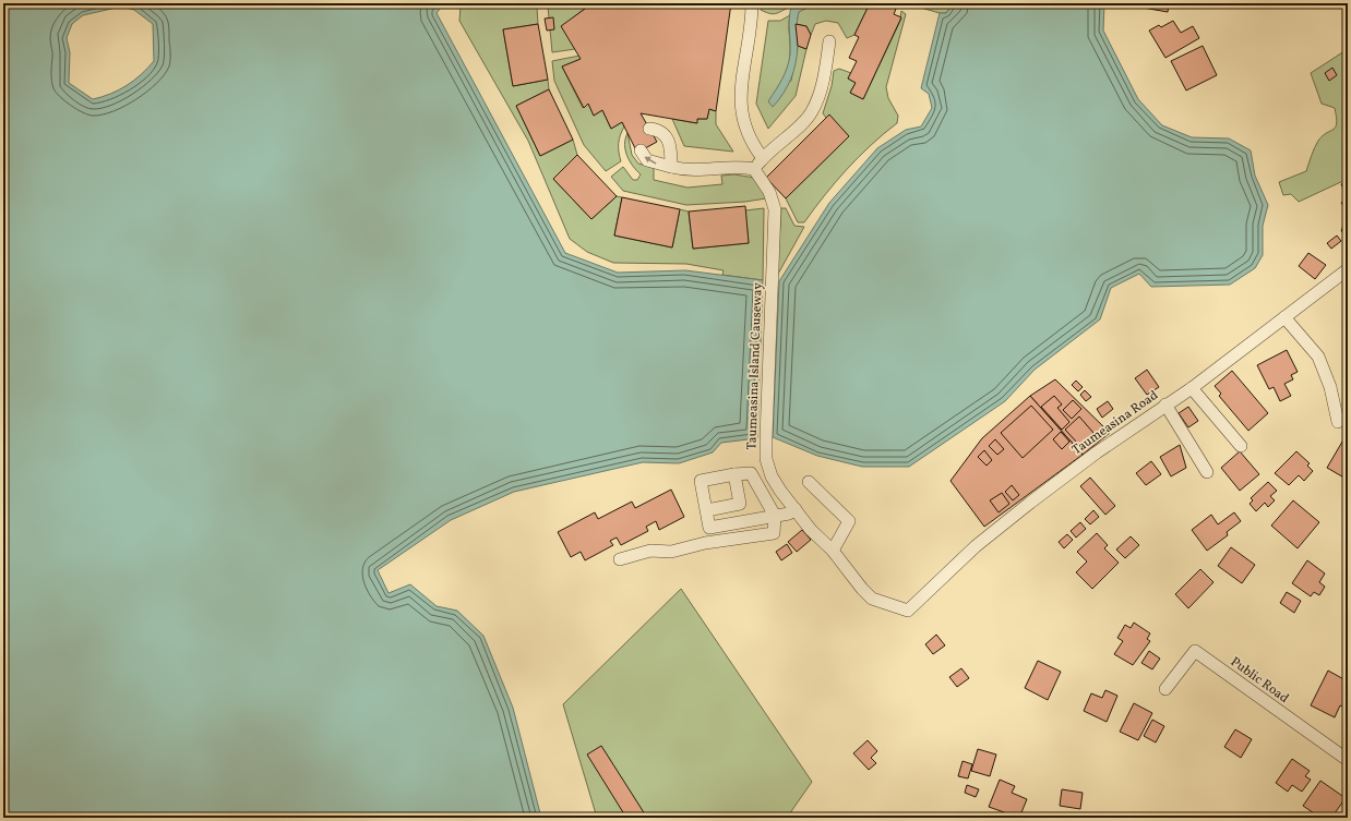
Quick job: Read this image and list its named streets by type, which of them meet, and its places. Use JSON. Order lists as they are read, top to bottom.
{
  "streets": {
    "street": ["Taumeasina Island Causeway", "Taumeasina Road", "Public Road"]
  },
  "crossings": [
    ["Taumeasina Island Causeway", "Taumeasina Road"]
  ]
}
